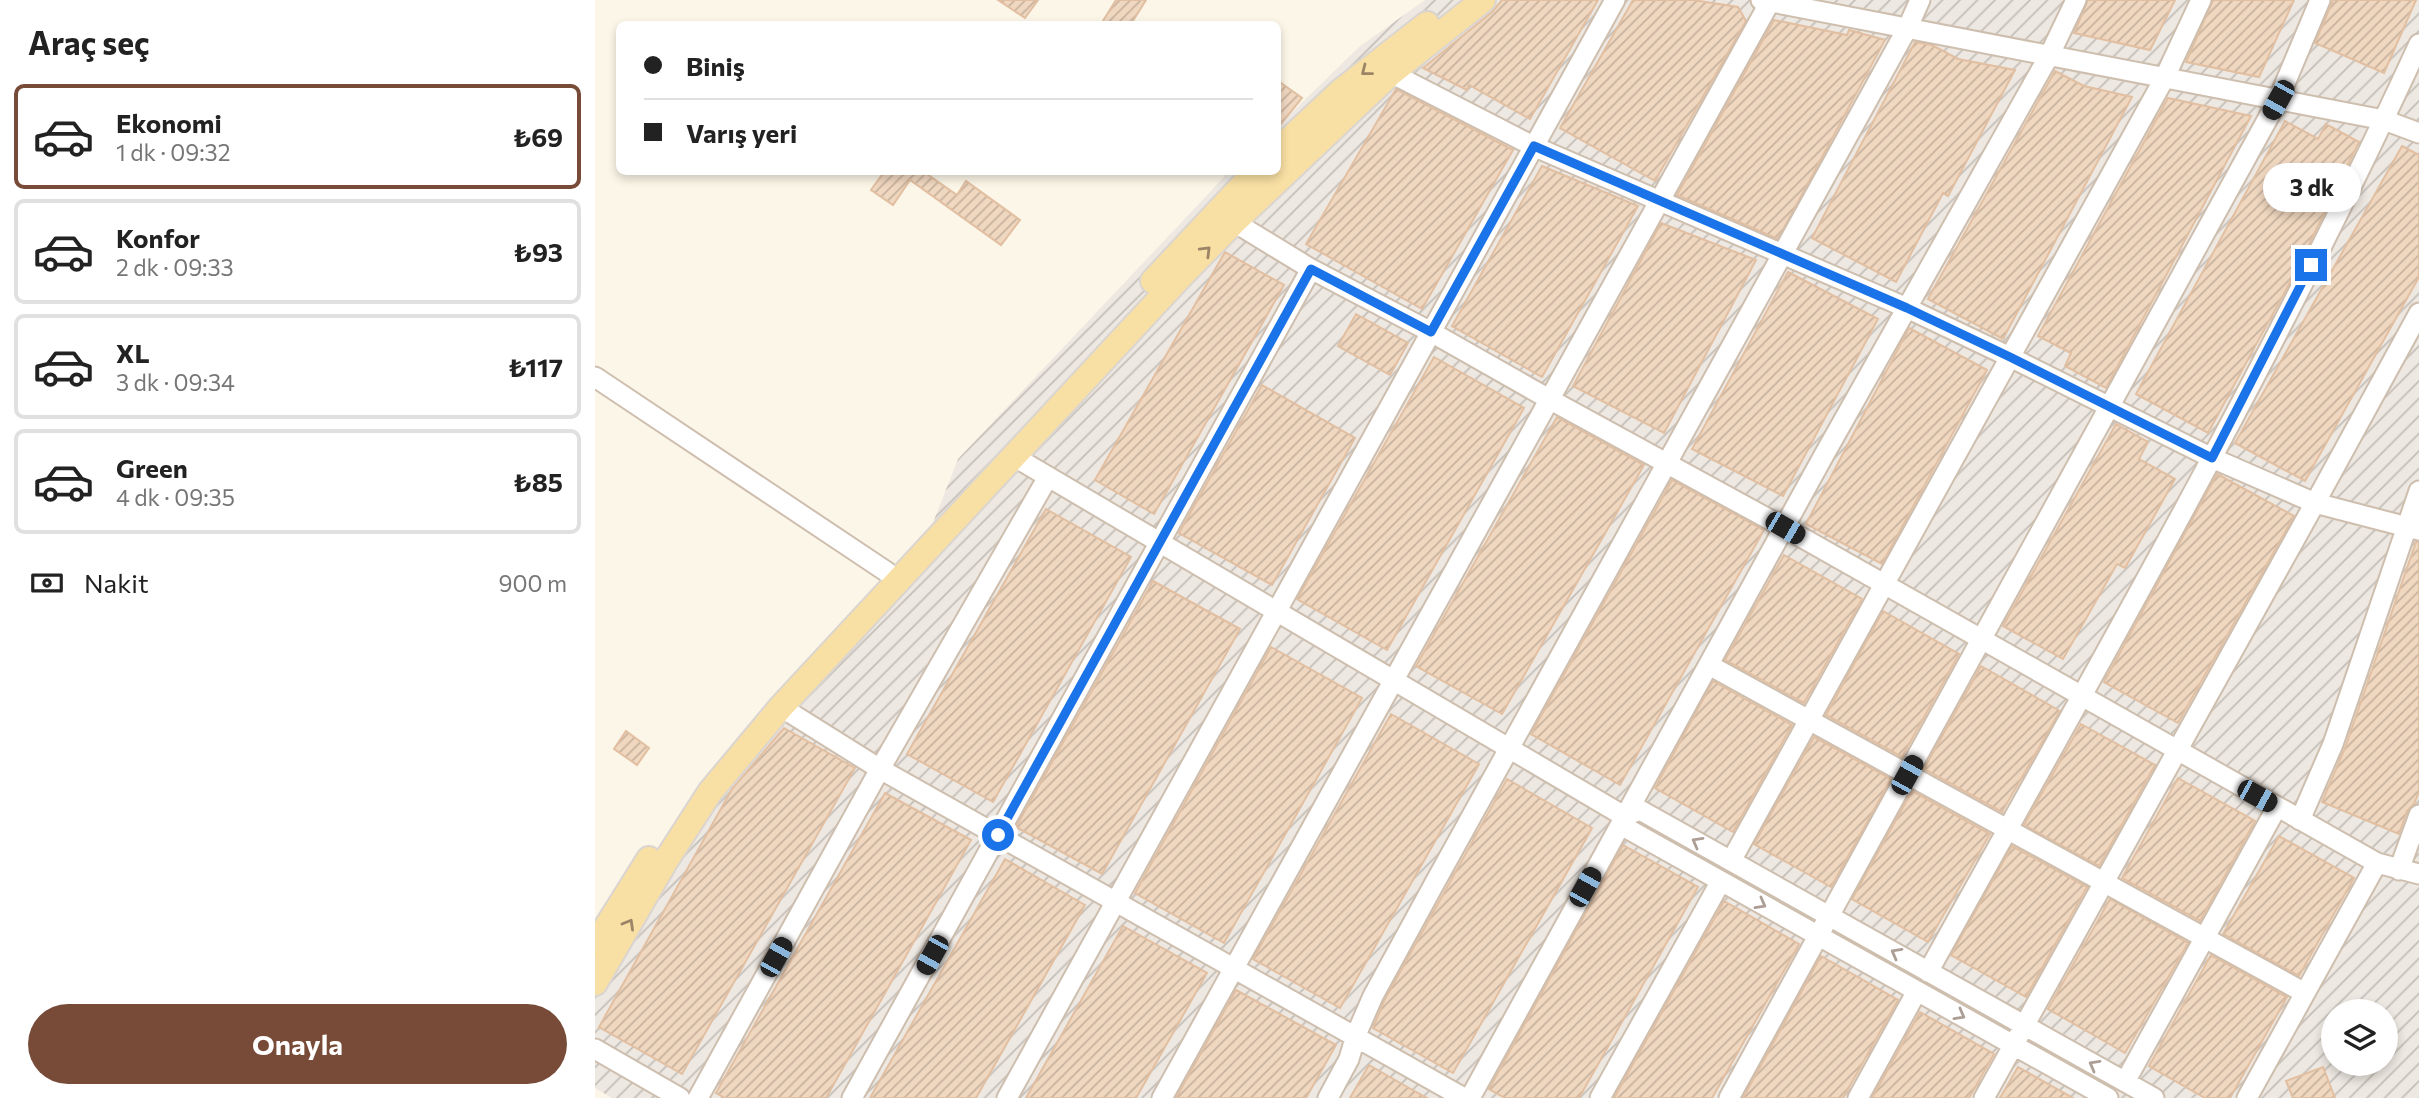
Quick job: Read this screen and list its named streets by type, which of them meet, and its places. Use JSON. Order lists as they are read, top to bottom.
{
  "page": {
    "heading": "Araç seç",
    "banner": ["Biniş", "Varış yeri"],
    "list": [
      {
        "name": "Ekonomi",
        "note": "1 dk · 09:32",
        "value": "₺69"
      },
      {
        "name": "Konfor",
        "note": "2 dk · 09:33",
        "value": "₺93"
      },
      {
        "name": "XL",
        "note": "3 dk · 09:34",
        "value": "₺117"
      },
      {
        "name": "Green",
        "note": "4 dk · 09:35",
        "value": "₺85"
      }
    ],
    "bubble": "3 dk",
    "pay": ["Nakit", "900 m"],
    "buttons": "Onayla"
  }
}
